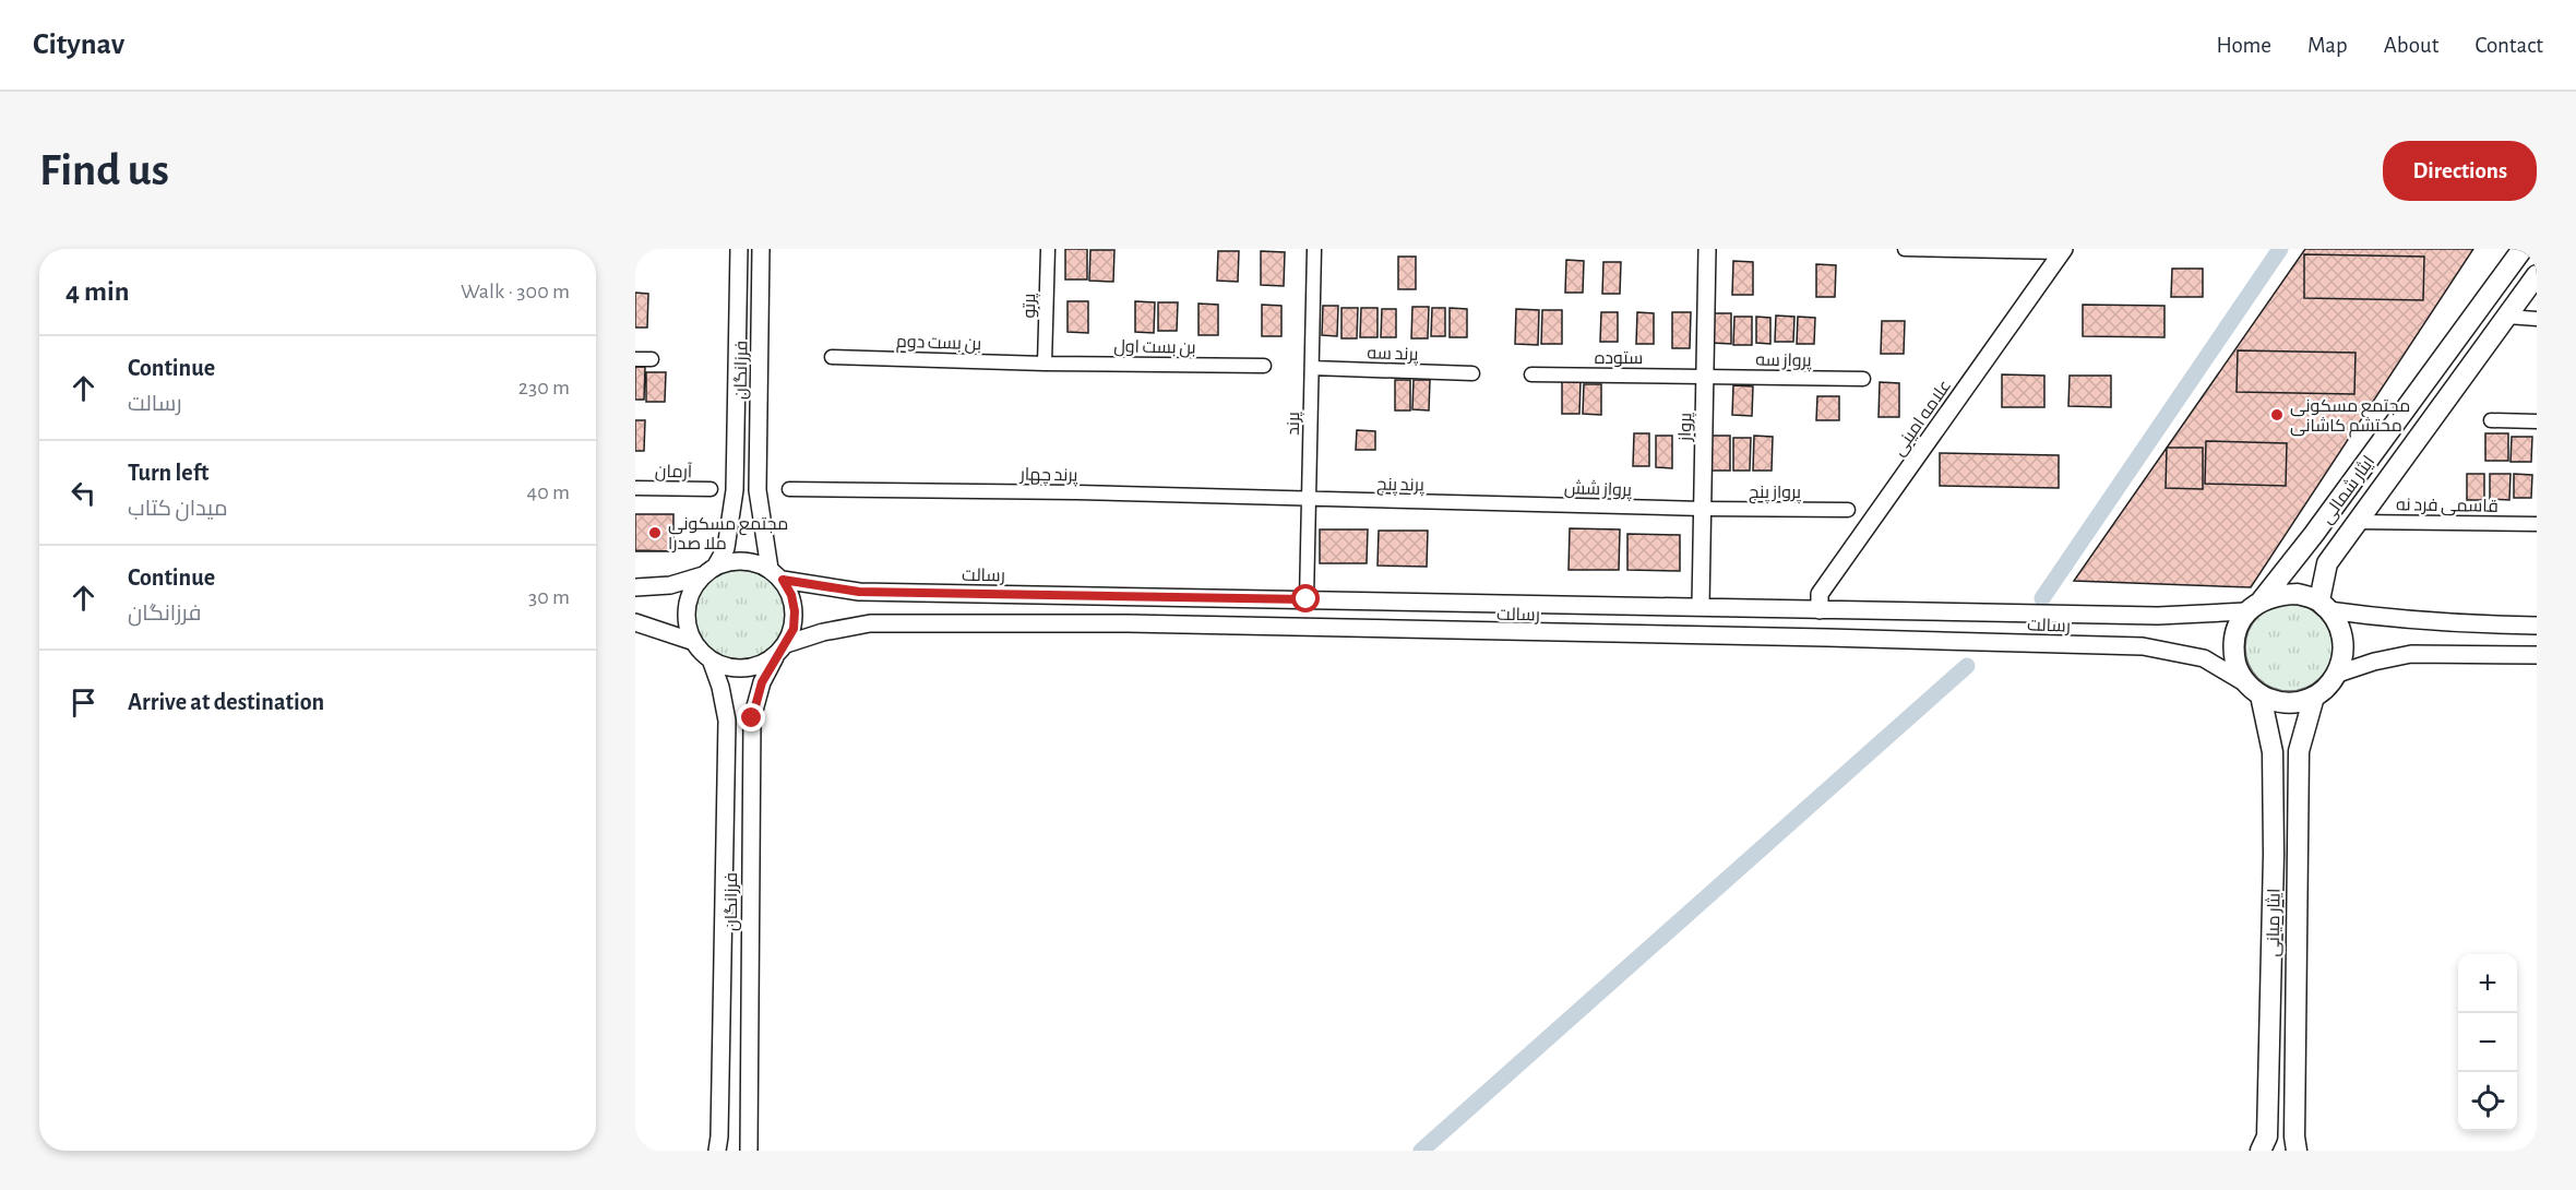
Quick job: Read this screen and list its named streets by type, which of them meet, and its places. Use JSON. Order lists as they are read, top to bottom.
{
  "streets": {
    "main road": ["ایثار شمالی", "ایثار میانی"],
    "street": [
      "پرتو",
      "بن بست دوم",
      "بن بست اول",
      "پرند سه",
      "ستوده",
      "پرواز سه",
      "فرزانگان",
      "علامه امینی",
      "پرند",
      "پرواز",
      "آرمان",
      "پرند چهار",
      "پرند پنج",
      "پرواز شش",
      "پرواز پنج",
      "قاسمی فرد نه",
      "رسالت"
    ]
  },
  "crossings": [
    ["پرتو", "بن بست دوم"],
    ["پرتو", "بن بست اول"],
    ["بن بست دوم", "بن بست اول"],
    ["پرند سه", "پرند"],
    ["ستوده", "پرواز سه"],
    ["ستوده", "پرواز"],
    ["پرواز سه", "پرواز"],
    ["فرزانگان", "رسالت"],
    ["علامه امینی", "رسالت"],
    ["پرند", "پرند چهار"],
    ["پرند", "پرند پنج"],
    ["پرند", "رسالت"],
    ["پرواز", "پرواز شش"],
    ["پرواز", "پرواز پنج"],
    ["پرواز", "رسالت"],
    ["پرند چهار", "پرند پنج"],
    ["پرند پنج", "پرواز شش"],
    ["پرواز شش", "پرواز پنج"],
    ["ایثار شمالی", "قاسمی فرد نه"],
    ["ایثار شمالی", "رسالت"],
    ["ایثار شمالی", "ایثار میانی"],
    ["رسالت", "ایثار میانی"]
  ],
  "places": ["مجتمع مسکونی محتشم کاشانی", "مجتمع مسکونی ملا صدرا"],
  "page": {
    "header": "Citynav",
    "nav": [
      "Home",
      "Map",
      "About",
      "Contact"
    ],
    "buttons": "Directions",
    "title": "Find us",
    "heading": ["4 min", "Walk · 300 m"],
    "list": [
      ["Continue", "رسالت", "230 m"],
      ["Turn left", "میدان کتاب", "40 m"],
      ["Continue", "فرزانگان", "30 m"],
      "Arrive at destination"
    ],
    "map_buttons": ["+", "−"]
  }
}
